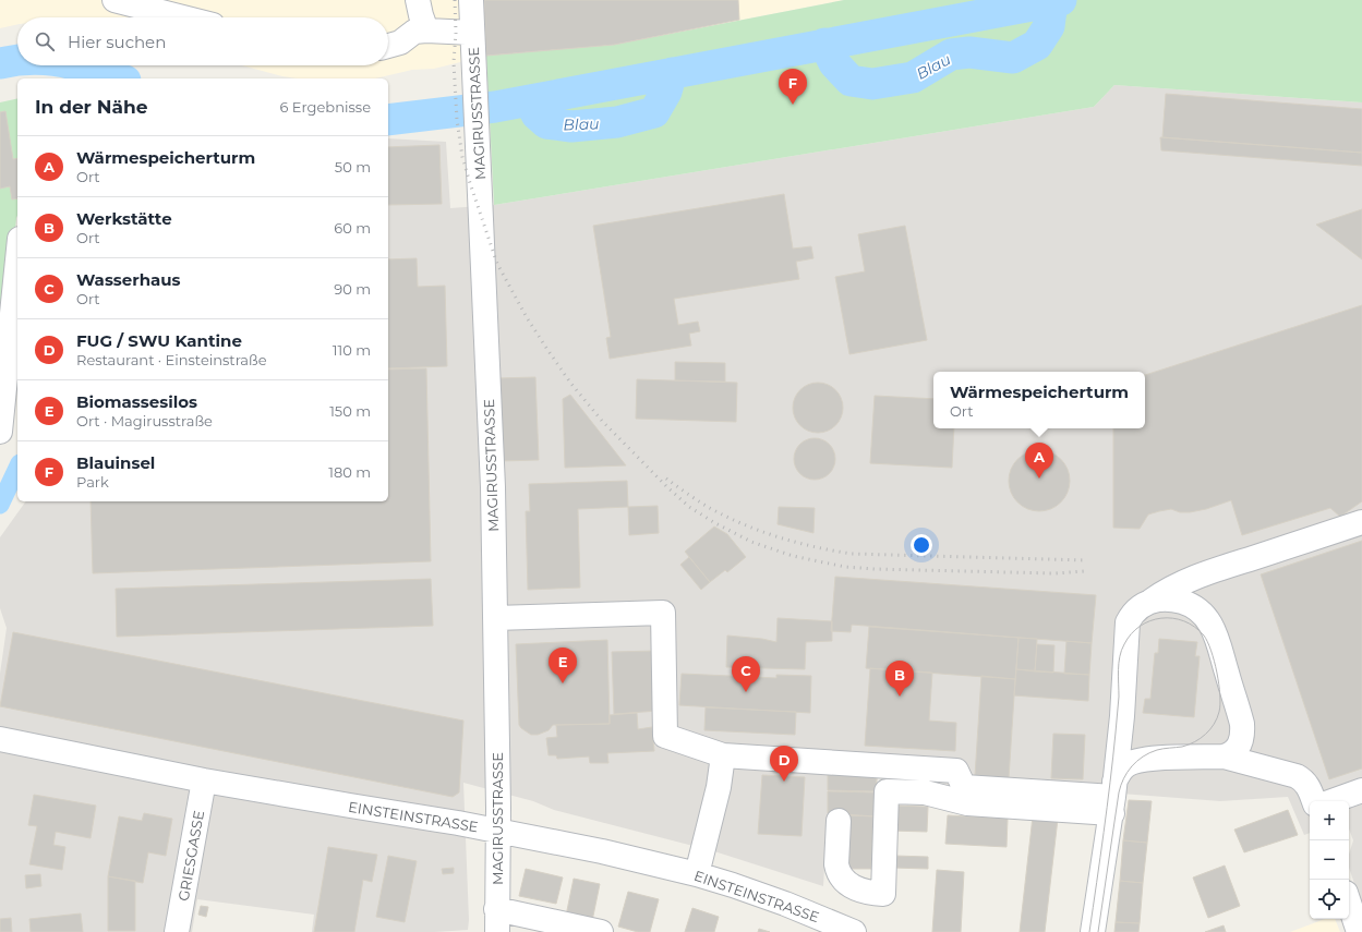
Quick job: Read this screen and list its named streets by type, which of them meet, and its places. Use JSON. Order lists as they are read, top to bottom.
{
  "streets": {
    "street": ["MAGIRUSSTRASSE", "EINSTEINSTRASSE", "GRIESGASSE"]
  },
  "crossings": [
    ["MAGIRUSSTRASSE", "EINSTEINSTRASSE"],
    ["EINSTEINSTRASSE", "GRIESGASSE"]
  ],
  "water": ["Blau"],
  "page": {
    "search": "Hier suchen",
    "pins": [
      "F",
      "A",
      "E",
      "C",
      "B",
      "D"
    ],
    "heading": ["In der Nähe", "6 Ergebnisse"],
    "list": [
      {
        "mark": "A",
        "name": "Wärmespeicherturm",
        "note": "Ort",
        "value": "50 m"
      },
      {
        "mark": "B",
        "name": "Werkstätte",
        "note": "Ort",
        "value": "60 m"
      },
      {
        "mark": "C",
        "name": "Wasserhaus",
        "note": "Ort",
        "value": "90 m"
      },
      {
        "mark": "D",
        "name": "FUG / SWU Kantine",
        "note": "Restaurant · Einsteinstraße",
        "value": "110 m"
      },
      {
        "mark": "E",
        "name": "Biomassesilos",
        "note": "Ort · Magirusstraße",
        "value": "150 m"
      },
      {
        "mark": "F",
        "name": "Blauinsel",
        "note": "Park",
        "value": "180 m"
      }
    ],
    "popup": ["Wärmespeicherturm", "Ort"],
    "map_buttons": ["+", "−"]
  }
}
